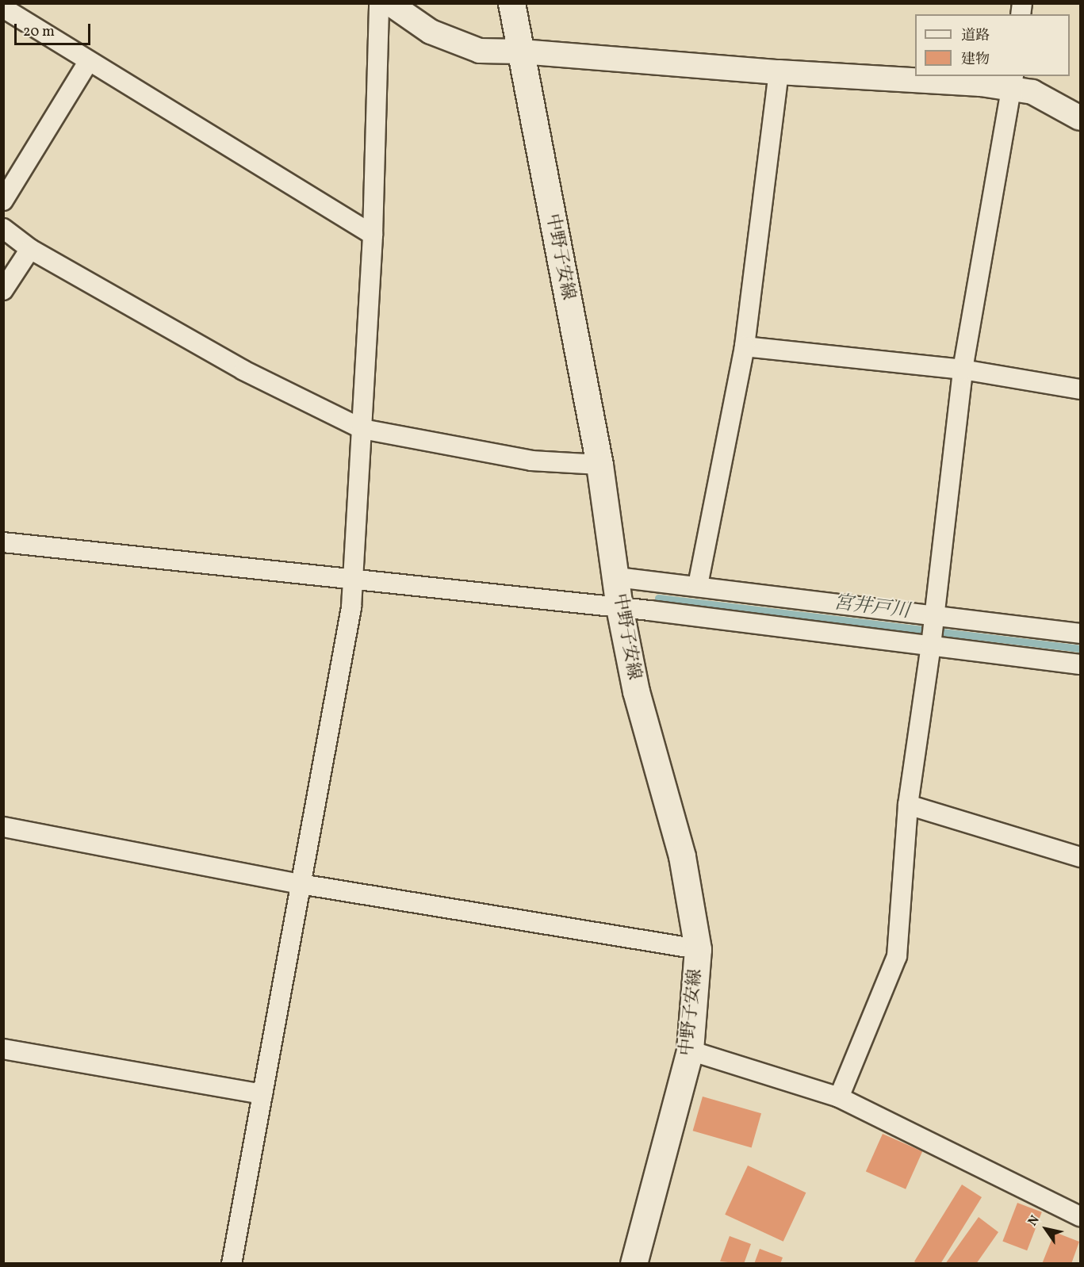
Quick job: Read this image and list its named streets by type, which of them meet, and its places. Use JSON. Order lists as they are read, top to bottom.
{
  "streets": {
    "main road": ["中野子安線"]
  },
  "water": ["宮井戸川"],
  "legend": ["道路", "建物"],
  "scale_bar": "20 m",
  "north": "top left"
}
